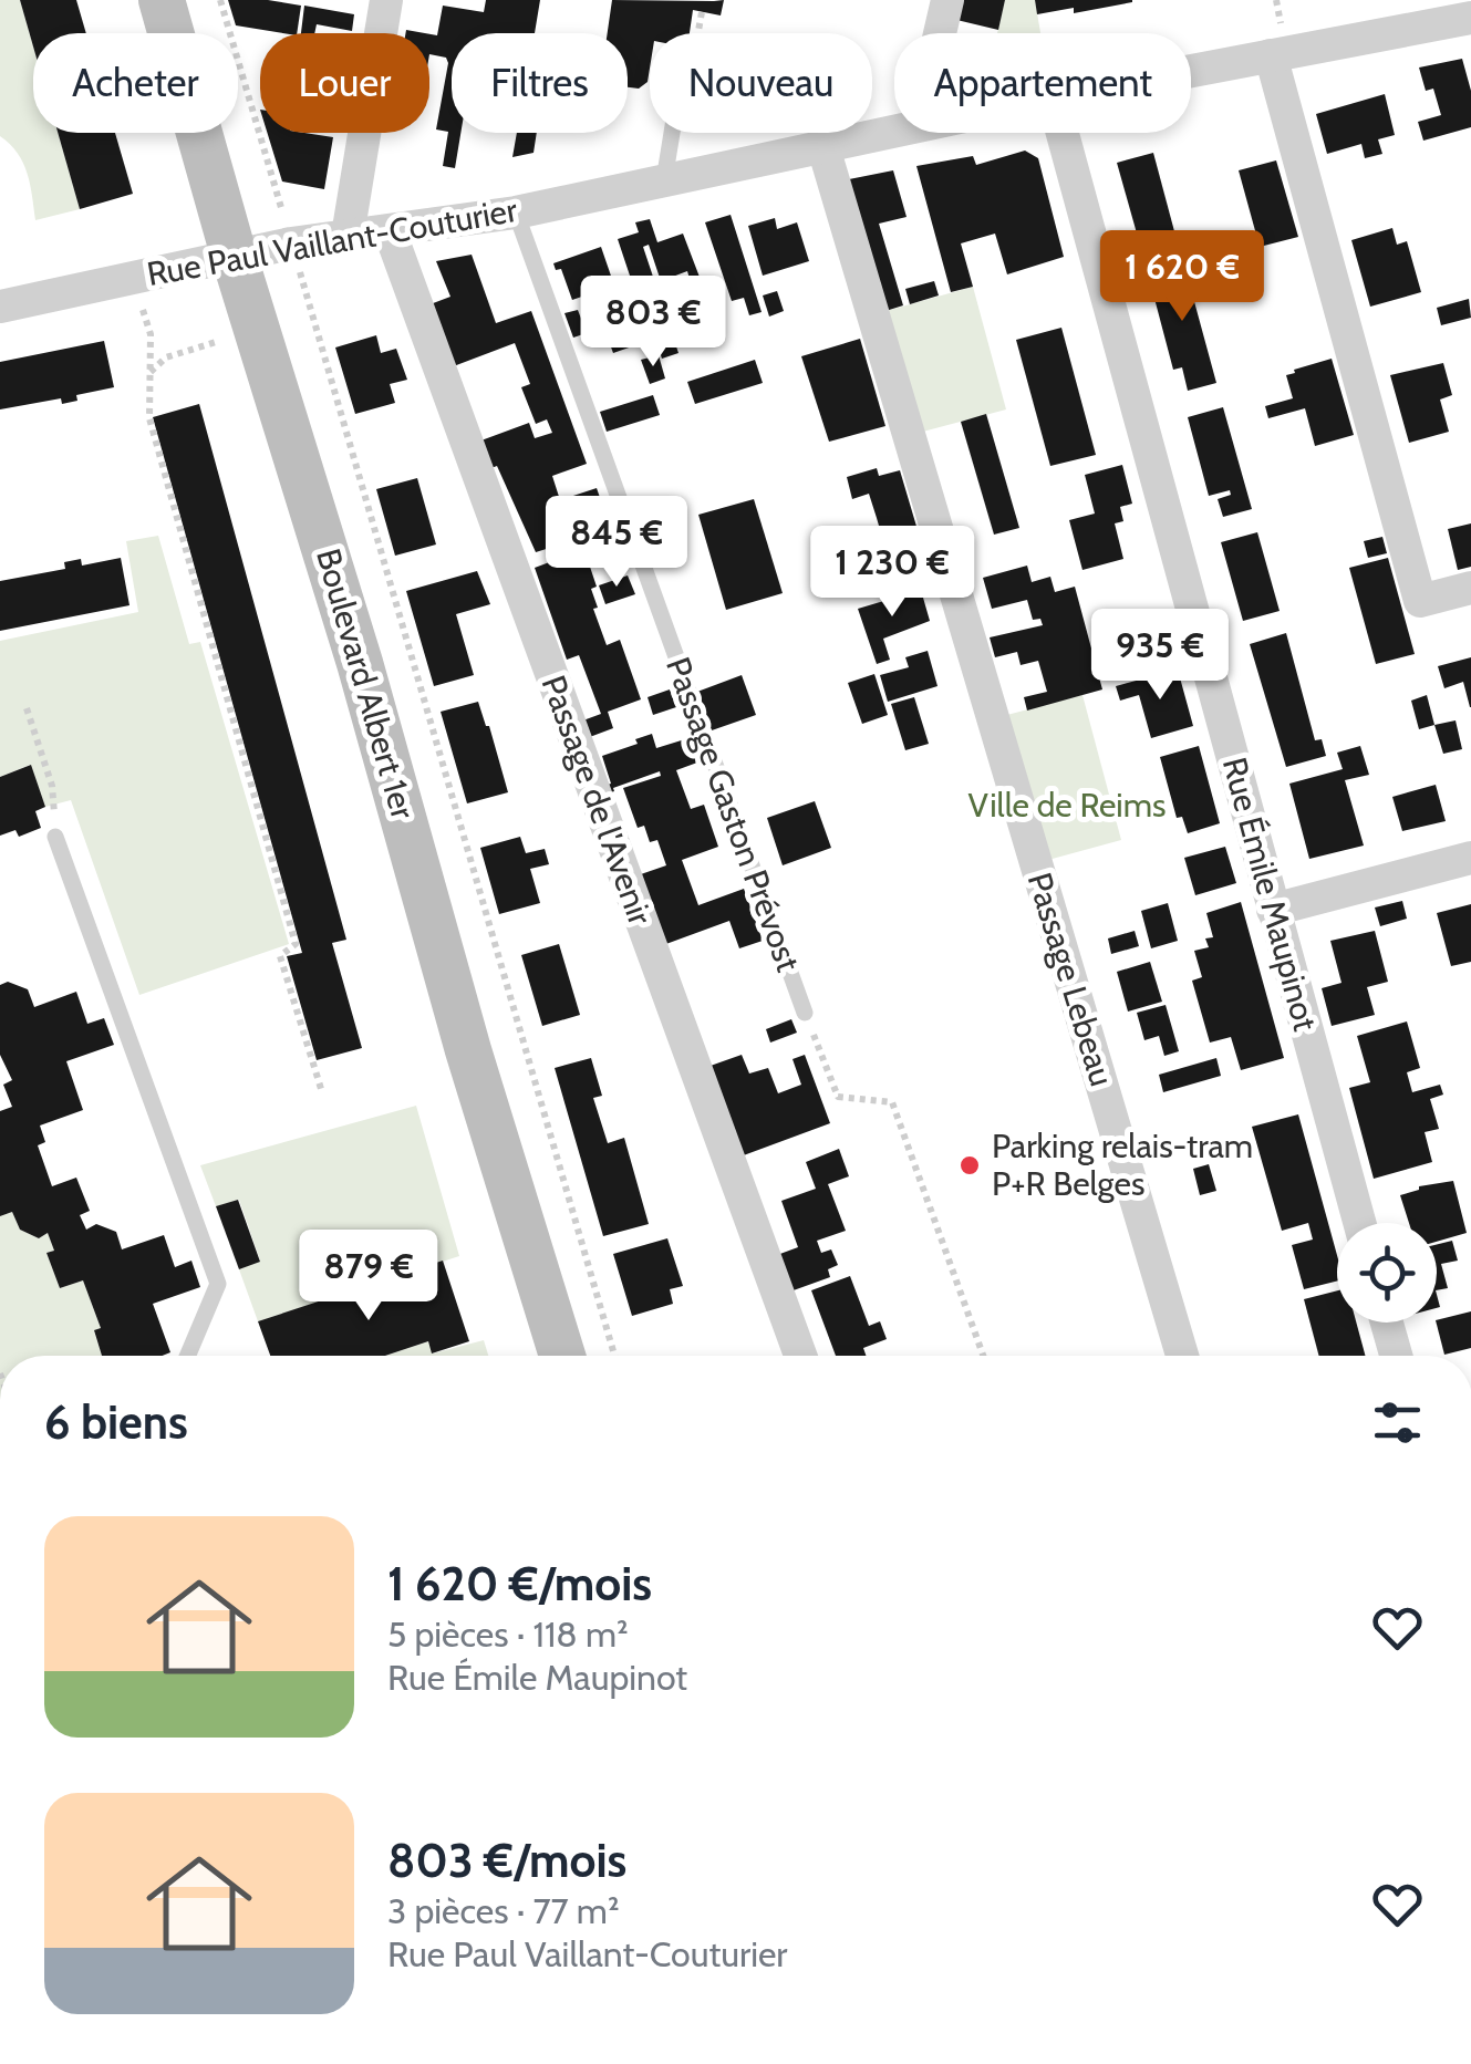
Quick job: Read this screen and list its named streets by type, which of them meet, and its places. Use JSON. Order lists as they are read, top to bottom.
{
  "streets": {
    "main road": ["Boulevard Albert 1er"],
    "street": [
      "Rue Paul Vaillant-Couturier",
      "Passage de l'Avenir",
      "Rue Émile Maupinot",
      "Passage Lebeau"
    ],
    "lane": ["Passage Gaston Prévost"]
  },
  "crossings": [
    ["Rue Paul Vaillant-Couturier", "Boulevard Albert 1er"],
    ["Rue Paul Vaillant-Couturier", "Passage de l'Avenir"],
    ["Rue Paul Vaillant-Couturier", "Passage Gaston Prévost"],
    ["Rue Paul Vaillant-Couturier", "Passage Lebeau"]
  ],
  "parks": ["Ville de Reims"],
  "places": ["Parking relais-tram P+R Belges"],
  "page": {
    "chip": [
      "Acheter",
      "Louer",
      "Filtres",
      "Nouveau",
      "Appartement"
    ],
    "price": [
      "1 620 €",
      "803 €",
      "845 €",
      "1 230 €",
      "935 €",
      "879 €"
    ],
    "heading": "6 biens",
    "list": [
      {
        "name": "1 620 €/mois",
        "note": "5 pièces · 118 m² · Rue Émile Maupinot"
      },
      {
        "name": "803 €/mois",
        "note": "3 pièces · 77 m² · Rue Paul Vaillant-Couturier"
      }
    ]
  }
}
